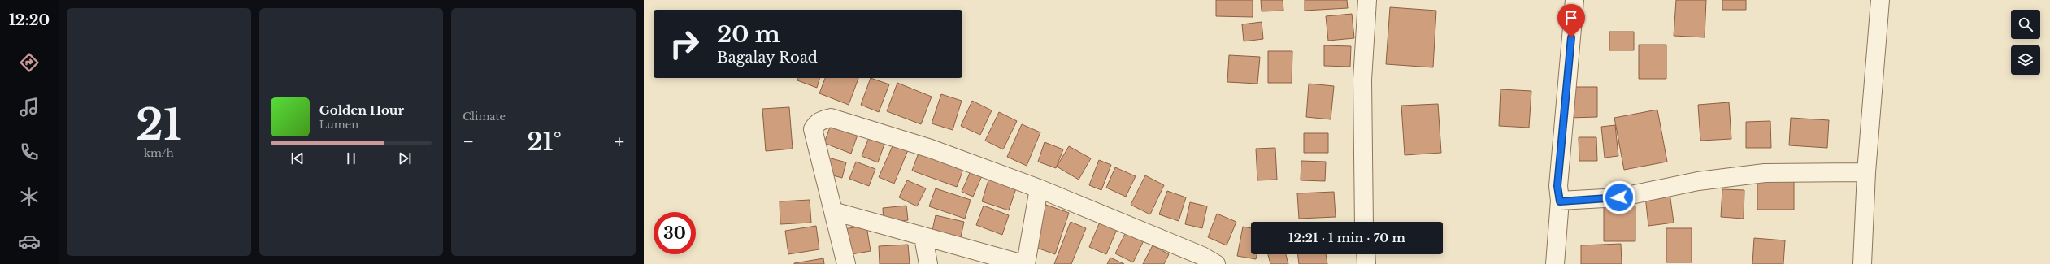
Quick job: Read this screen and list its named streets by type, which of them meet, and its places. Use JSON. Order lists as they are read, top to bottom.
{
  "page": {
    "tabs": "12:20",
    "tile": [
      ["21", "km/h"],
      "Climate"
    ],
    "turn": ["20 m", "Bagalay Road"],
    "song": ["Golden Hour", "Lumen"],
    "heat": ["−", "21°", "+"],
    "limit": "30",
    "trip": "12:21 · 1 min · 70 m"
  }
}
